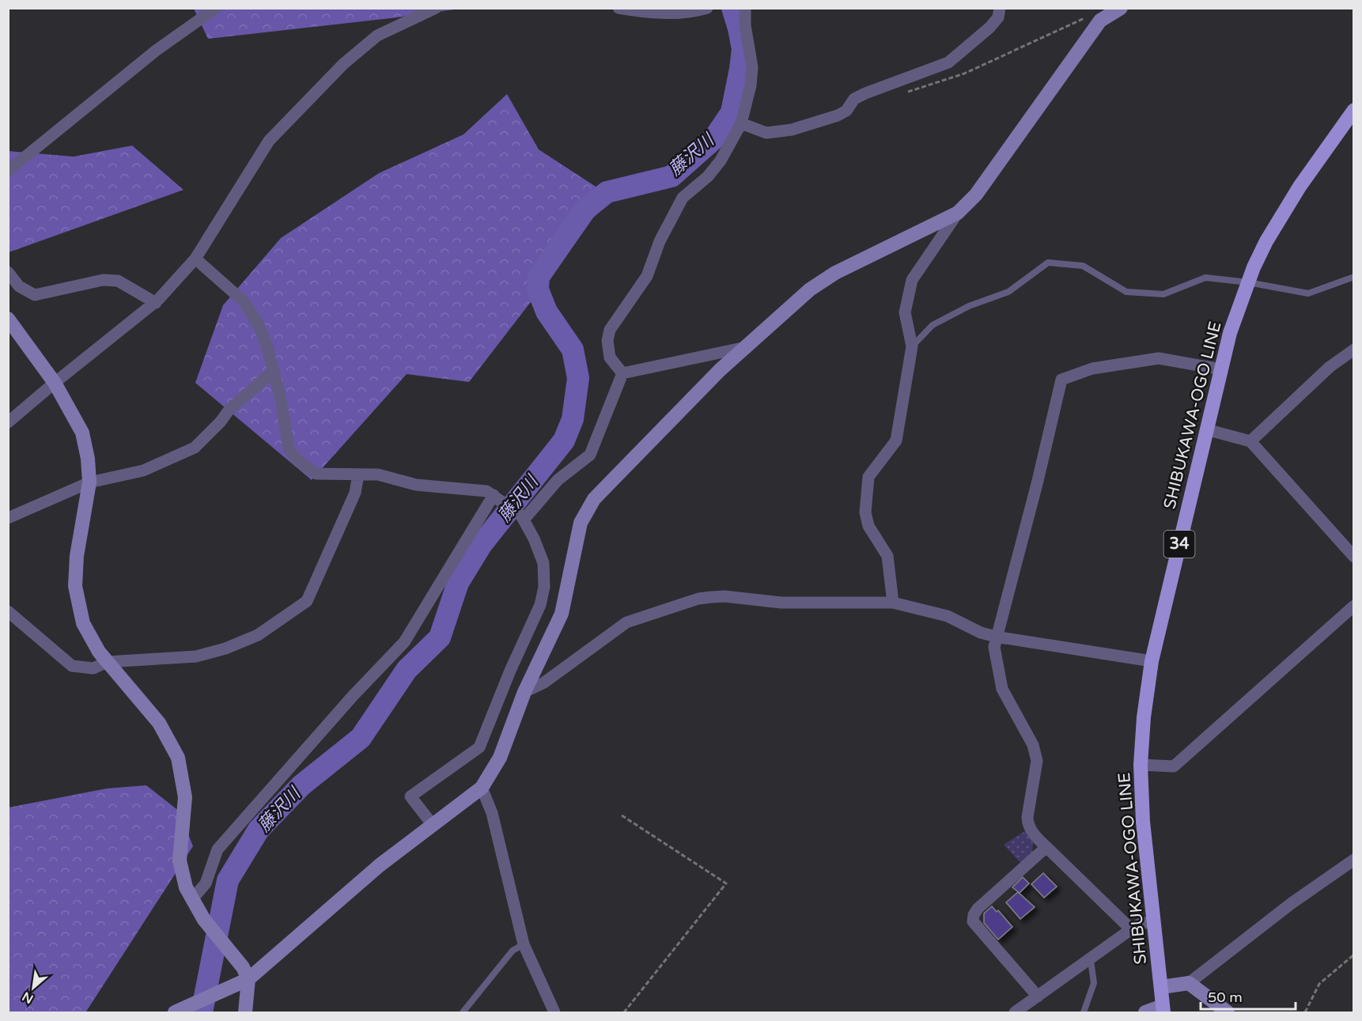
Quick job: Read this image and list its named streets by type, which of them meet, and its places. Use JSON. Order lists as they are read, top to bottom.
{
  "streets": {
    "main road": ["SHIBUKAWA-OGO LINE", "34"]
  },
  "water": ["藤沢川"],
  "scale_bar": "50 m",
  "north": "bottom left"
}
